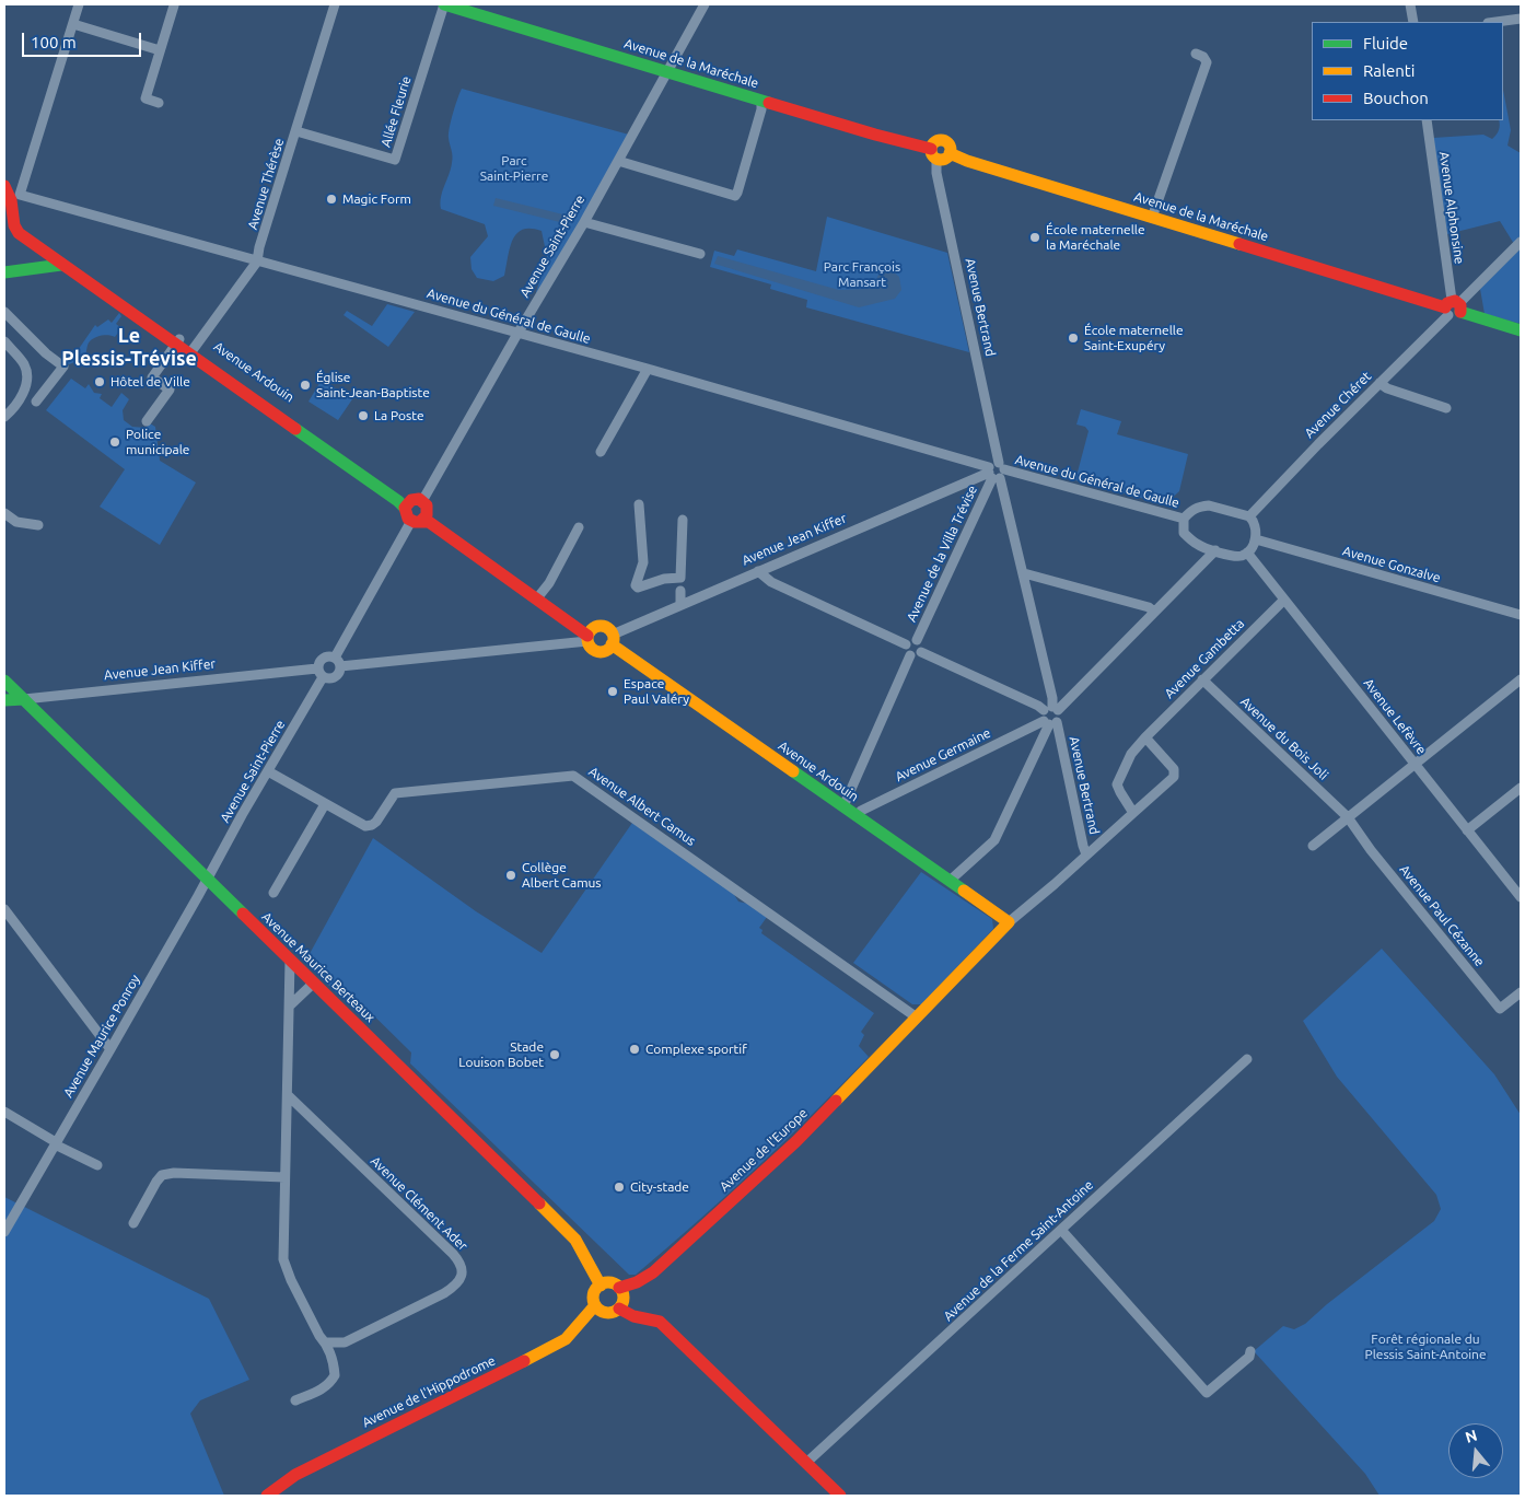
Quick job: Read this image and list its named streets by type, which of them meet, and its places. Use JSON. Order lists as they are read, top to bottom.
{
  "streets": {
    "street": [
      "Avenue de la Maréchale",
      "Allée Fleurie",
      "Avenue Thérèse",
      "Avenue Alphonsine",
      "Avenue Saint-Pierre",
      "Avenue Bertrand",
      "Avenue du Général de Gaulle",
      "Avenue Ardouin",
      "Avenue Chéret",
      "Avenue Jean Kiffer",
      "Avenue de la Villa Trévise",
      "Avenue Gonzalve",
      "Avenue Gambetta",
      "Avenue Lefèvre",
      "Avenue du Bois Joli",
      "Avenue Germaine",
      "Avenue Albert Camus",
      "Avenue Paul Cézanne",
      "Avenue Maurice Berteaux",
      "Avenue Maurice Ponroy",
      "Avenue de l'Europe",
      "Avenue Clément Ader",
      "Avenue de la Ferme Saint-Antoine",
      "Avenue de l'Hippodrome"
    ]
  },
  "crossings": [
    ["Avenue de la Maréchale", "Allée Fleurie"],
    ["Avenue de la Maréchale", "Avenue Alphonsine"],
    ["Avenue de la Maréchale", "Avenue Saint-Pierre"],
    ["Avenue de la Maréchale", "Avenue Bertrand"],
    ["Avenue de la Maréchale", "Avenue Chéret"],
    ["Allée Fleurie", "Avenue Thérèse"],
    ["Avenue Thérèse", "Avenue du Général de Gaulle"],
    ["Avenue Thérèse", "Avenue Ardouin"],
    ["Avenue Alphonsine", "Avenue Chéret"],
    ["Avenue Saint-Pierre", "Avenue du Général de Gaulle"],
    ["Avenue Saint-Pierre", "Avenue Ardouin"],
    ["Avenue Saint-Pierre", "Avenue Jean Kiffer"],
    ["Avenue Saint-Pierre", "Avenue Albert Camus"],
    ["Avenue Saint-Pierre", "Avenue Maurice Berteaux"],
    ["Avenue Saint-Pierre", "Avenue Maurice Ponroy"],
    ["Avenue Bertrand", "Avenue du Général de Gaulle"],
    ["Avenue Bertrand", "Avenue Jean Kiffer"],
    ["Avenue Bertrand", "Avenue de la Villa Trévise"],
    ["Avenue Bertrand", "Avenue Germaine"],
    ["Avenue du Général de Gaulle", "Avenue Ardouin"],
    ["Avenue du Général de Gaulle", "Avenue Chéret"],
    ["Avenue du Général de Gaulle", "Avenue Jean Kiffer"],
    ["Avenue du Général de Gaulle", "Avenue de la Villa Trévise"],
    ["Avenue du Général de Gaulle", "Avenue Gonzalve"],
    ["Avenue du Général de Gaulle", "Avenue Lefèvre"],
    ["Avenue Ardouin", "Avenue Jean Kiffer"],
    ["Avenue Ardouin", "Avenue Germaine"],
    ["Avenue Ardouin", "Avenue de l'Europe"],
    ["Avenue Chéret", "Avenue Gonzalve"],
    ["Avenue Chéret", "Avenue Lefèvre"],
    ["Avenue Jean Kiffer", "Avenue de la Villa Trévise"],
    ["Avenue Jean Kiffer", "Avenue Maurice Berteaux"],
    ["Avenue Gonzalve", "Avenue Lefèvre"],
    ["Avenue Gambetta", "Avenue Lefèvre"],
    ["Avenue Gambetta", "Avenue du Bois Joli"],
    ["Avenue du Bois Joli", "Avenue Paul Cézanne"],
    ["Avenue Albert Camus", "Avenue de l'Europe"],
    ["Avenue Maurice Berteaux", "Avenue Maurice Ponroy"],
    ["Avenue Maurice Berteaux", "Avenue de l'Europe"],
    ["Avenue Maurice Berteaux", "Avenue de l'Hippodrome"],
    ["Avenue de l'Europe", "Avenue de l'Hippodrome"]
  ],
  "districts": ["Le Plessis-Trévise"],
  "parks": ["Parc Saint-Pierre", "Parc François Mansart", "Forêt régionale du Plessis Saint-Antoine"],
  "places": [
    "Magic Form",
    "École maternelle la Maréchale",
    "École maternelle Saint-Exupéry",
    "Hôtel de Ville",
    "Église Saint-Jean-Baptiste",
    "La Poste",
    "Police municipale",
    "Espace Paul Valéry",
    "Collège Albert Camus",
    "Complexe sportif",
    "Stade Louison Bobet",
    "City-stade"
  ],
  "legend": ["Fluide", "Ralenti", "Bouchon"],
  "scale_bar": "100 m",
  "north": "top"
}
